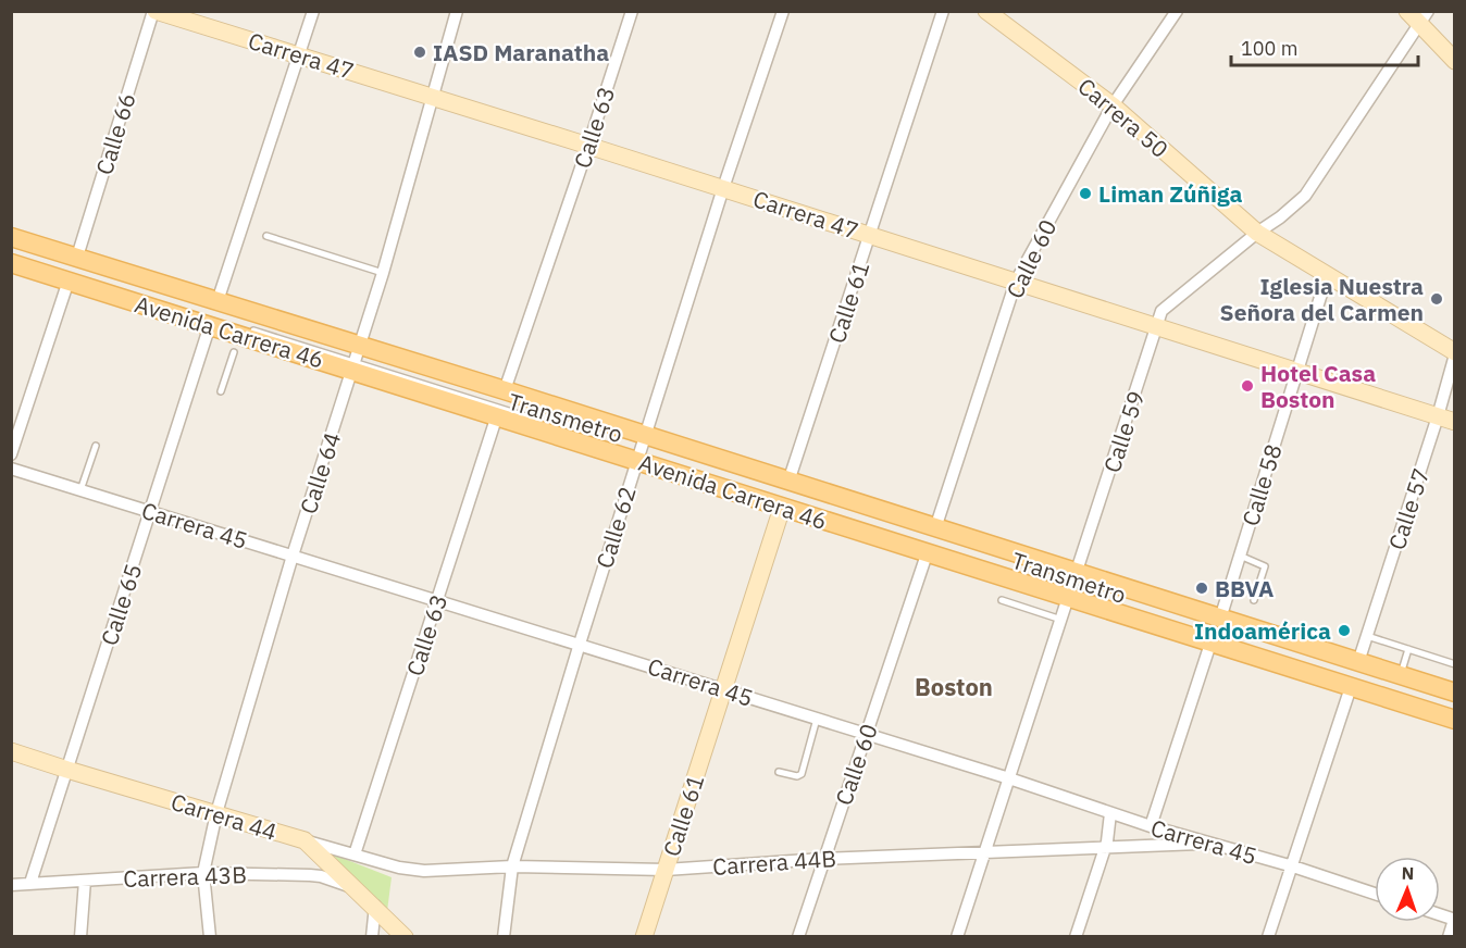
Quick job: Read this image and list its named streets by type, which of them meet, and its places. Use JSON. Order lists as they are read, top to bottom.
{
  "streets": {
    "main road": ["Avenida Carrera 46"],
    "street": [
      "Carrera 47",
      "Carrera 50",
      "Calle 63",
      "Calle 66",
      "Calle 60",
      "Calle 61",
      "Calle 59",
      "Calle 64",
      "Calle 58",
      "Calle 57",
      "Carrera 45",
      "Calle 62",
      "Calle 65",
      "Carrera 44",
      "Carrera 44B",
      "Carrera 43B"
    ],
    "lane": ["Transmetro"]
  },
  "crossings": [
    ["Carrera 47", "Calle 63"],
    ["Carrera 47", "Calle 66"],
    ["Carrera 47", "Calle 60"],
    ["Carrera 47", "Calle 61"],
    ["Carrera 47", "Calle 59"],
    ["Carrera 47", "Calle 64"],
    ["Carrera 47", "Calle 58"],
    ["Carrera 47", "Calle 57"],
    ["Carrera 47", "Calle 62"],
    ["Carrera 50", "Calle 60"],
    ["Carrera 50", "Calle 59"],
    ["Carrera 50", "Calle 58"],
    ["Carrera 50", "Calle 57"],
    ["Calle 63", "Avenida Carrera 46"],
    ["Calle 63", "Carrera 45"],
    ["Calle 63", "Carrera 44B"],
    ["Calle 66", "Avenida Carrera 46"],
    ["Calle 60", "Avenida Carrera 46"],
    ["Calle 60", "Transmetro"],
    ["Calle 60", "Carrera 45"],
    ["Calle 60", "Carrera 44B"],
    ["Calle 61", "Avenida Carrera 46"],
    ["Calle 61", "Carrera 45"],
    ["Calle 61", "Carrera 44B"],
    ["Avenida Carrera 46", "Transmetro"],
    ["Avenida Carrera 46", "Calle 59"],
    ["Avenida Carrera 46", "Calle 64"],
    ["Avenida Carrera 46", "Calle 58"],
    ["Avenida Carrera 46", "Calle 57"],
    ["Avenida Carrera 46", "Calle 62"],
    ["Avenida Carrera 46", "Calle 65"],
    ["Transmetro", "Calle 59"],
    ["Transmetro", "Calle 64"],
    ["Transmetro", "Calle 62"],
    ["Calle 59", "Carrera 45"],
    ["Calle 59", "Carrera 44B"],
    ["Calle 64", "Carrera 45"],
    ["Calle 64", "Carrera 44"],
    ["Calle 64", "Carrera 43B"],
    ["Carrera 45", "Calle 62"],
    ["Carrera 45", "Calle 65"],
    ["Carrera 45", "Carrera 44B"],
    ["Calle 62", "Carrera 44B"],
    ["Calle 65", "Carrera 44"],
    ["Calle 65", "Carrera 43B"],
    ["Carrera 44", "Carrera 44B"],
    ["Carrera 44", "Carrera 43B"]
  ],
  "districts": ["Boston"],
  "places": [
    "IASD Maranatha",
    "Liman Zúñiga",
    "Iglesia Nuestra Señora del Carmen",
    "Hotel Casa Boston",
    "BBVA",
    "Indoamérica"
  ],
  "scale_bar": "100 m",
  "north": "top"
}
